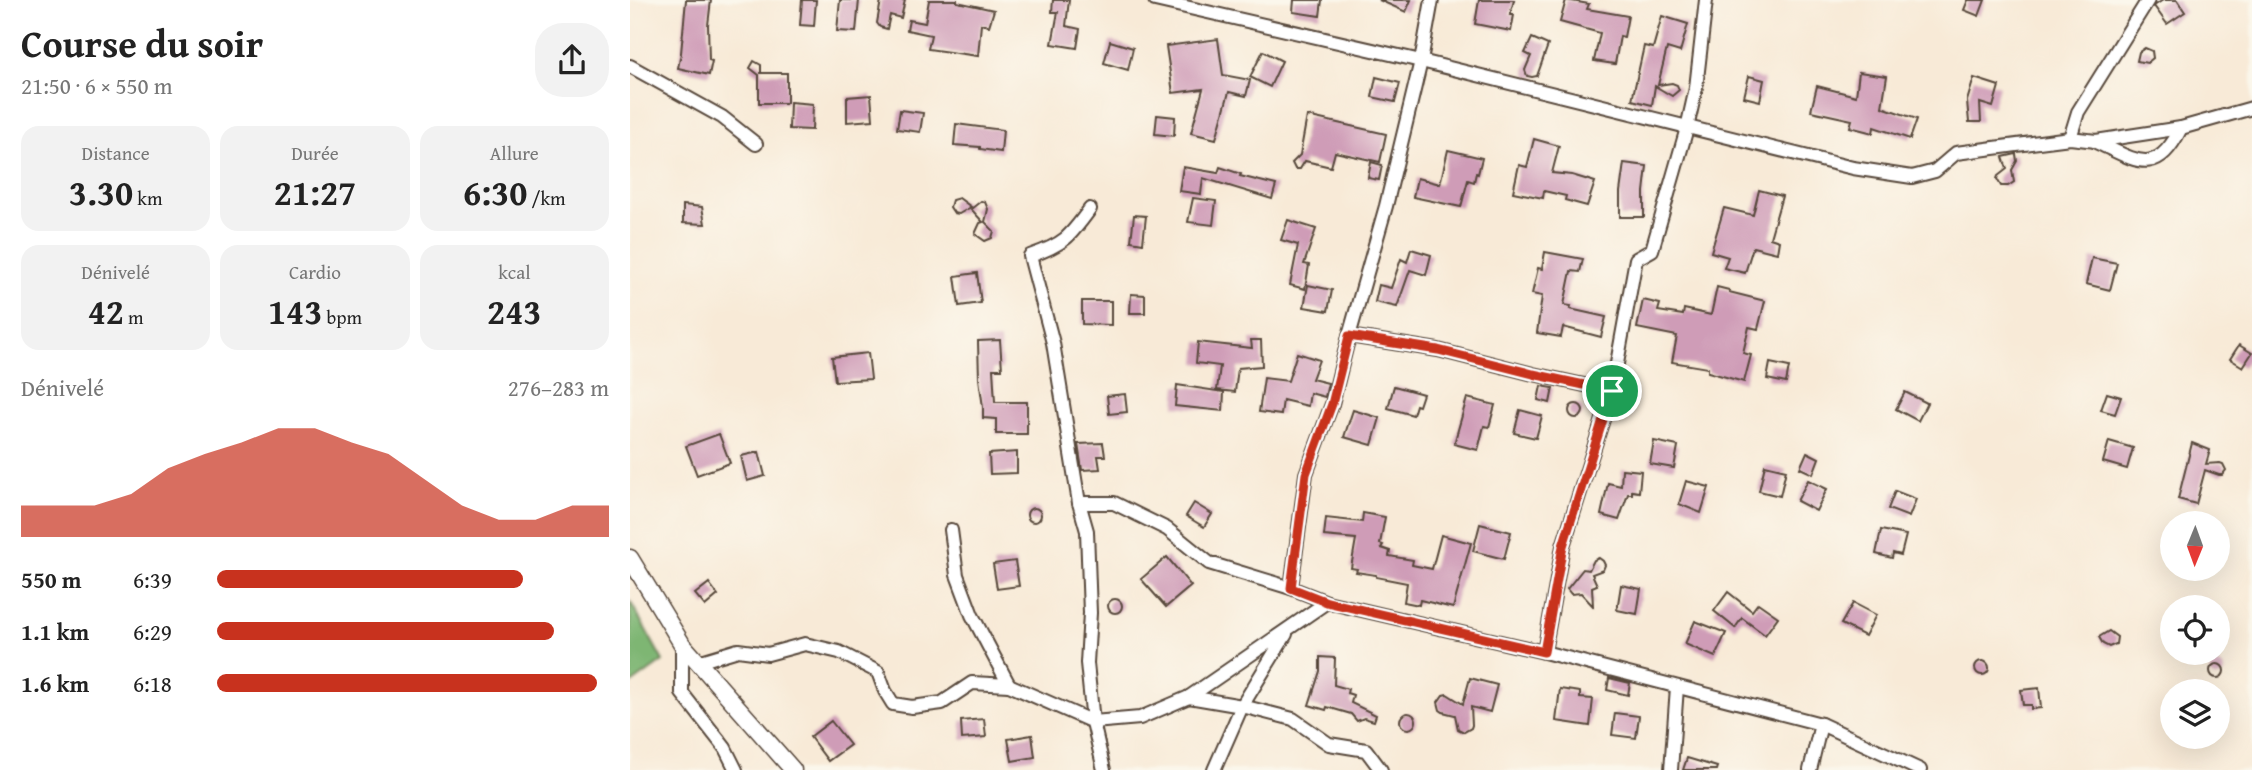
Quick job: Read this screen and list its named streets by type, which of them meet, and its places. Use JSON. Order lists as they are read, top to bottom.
{
  "north": "bottom",
  "page": {
    "heading": ["Course du soir", "21:50 · 6 × 550 m"],
    "stats": [
      ["Distance", "3.30 km"],
      ["Durée", "21:27"],
      ["Allure", "6:30 /km"],
      ["Dénivelé", "42 m"],
      ["Cardio", "143 bpm"],
      ["kcal", "243"]
    ],
    "chart": ["Dénivelé", "276–283 m"],
    "list": [
      {
        "name": "550 m",
        "note": "6:39"
      },
      {
        "name": "1.1 km",
        "note": "6:29"
      },
      {
        "name": "1.6 km",
        "note": "6:18"
      }
    ]
  }
}
